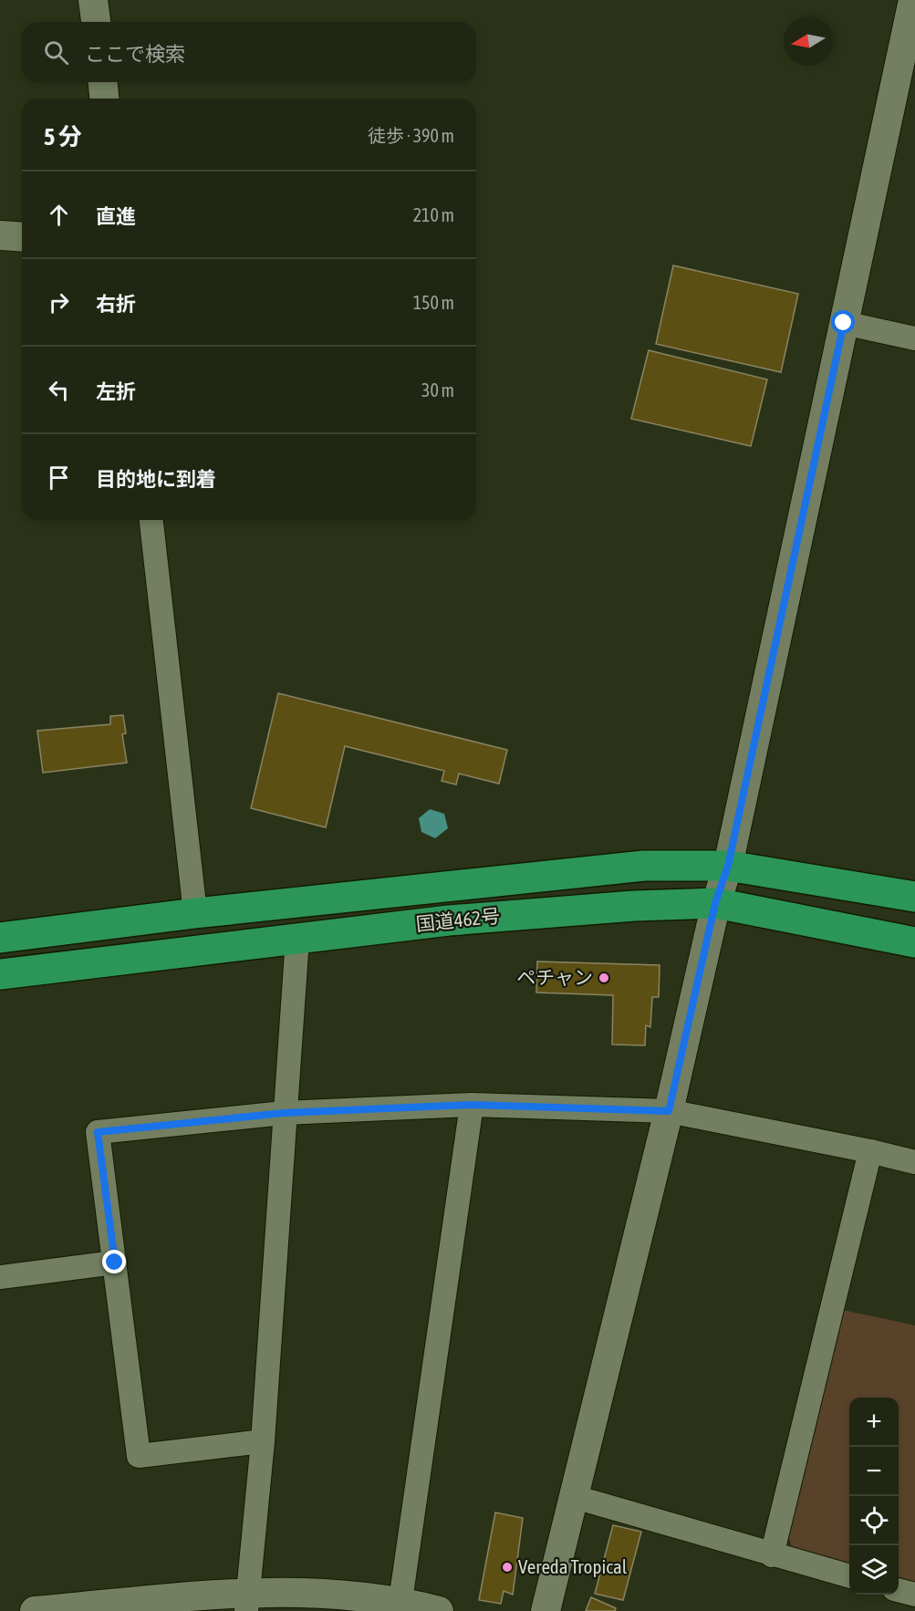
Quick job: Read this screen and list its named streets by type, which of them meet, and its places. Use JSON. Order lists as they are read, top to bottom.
{
  "streets": {
    "highway": ["国道462号"]
  },
  "places": ["ペチャン", "Vereda Tropical"],
  "north": "left",
  "page": {
    "search": "ここで検索",
    "heading": ["5 分", "徒歩 · 390 m"],
    "list": [
      ["直進", "210 m"],
      ["右折", "150 m"],
      ["左折", "30 m"],
      "目的地に到着"
    ],
    "map_buttons": ["+", "−"]
  }
}
